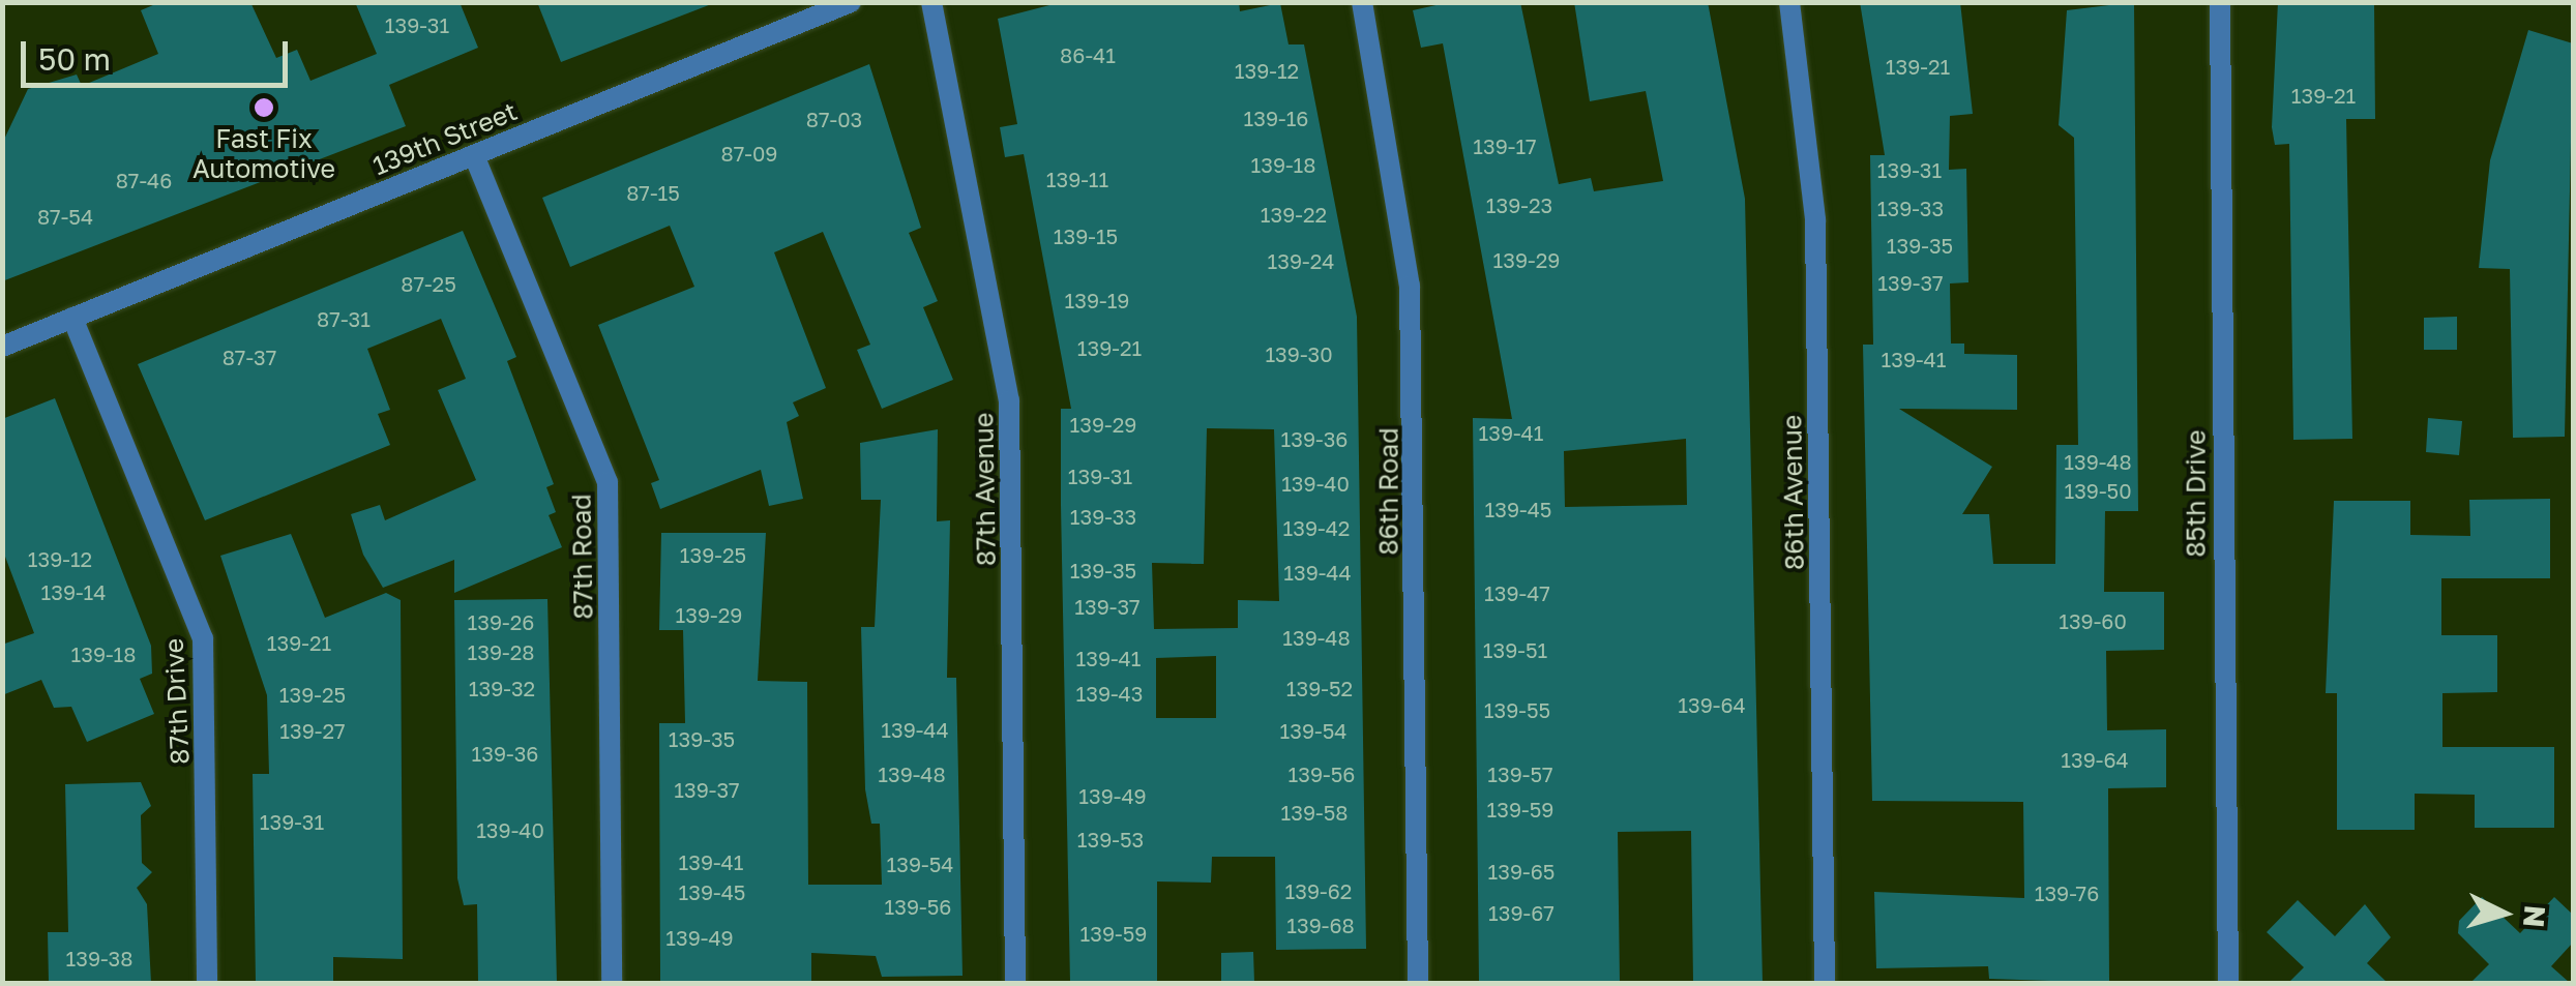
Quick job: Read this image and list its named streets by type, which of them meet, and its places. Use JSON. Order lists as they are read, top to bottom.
{
  "streets": {
    "street": [
      "139th Street",
      "87th Avenue",
      "86th Road",
      "86th Avenue",
      "85th Drive",
      "87th Road",
      "87th Drive"
    ]
  },
  "crossings": [
    ["139th Street", "87th Road"],
    ["139th Street", "87th Drive"]
  ],
  "places": ["Fast Fix Automotive"],
  "house_numbers": [
    "139-31",
    "86-41",
    "139-21",
    "139-12",
    "139-21",
    "139-16",
    "87-03",
    "139-17",
    "87-09",
    "139-18",
    "139-31",
    "139-11",
    "87-46",
    "87-15",
    "139-23",
    "139-33",
    "139-22",
    "87-54",
    "139-15",
    "139-35",
    "139-29",
    "139-24",
    "139-37",
    "87-25",
    "139-19",
    "87-31",
    "139-21",
    "139-30",
    "87-37",
    "139-41",
    "139-29",
    "139-41",
    "139-36",
    "139-48",
    "139-31",
    "139-40",
    "139-50",
    "139-45",
    "139-33",
    "139-42",
    "139-25",
    "139-12",
    "139-35",
    "139-44",
    "139-14",
    "139-47",
    "139-37",
    "139-29",
    "139-60",
    "139-26",
    "139-48",
    "139-21",
    "139-51",
    "139-28",
    "139-18",
    "139-41",
    "139-32",
    "139-52",
    "139-43",
    "139-25",
    "139-64",
    "139-55",
    "139-44",
    "139-27",
    "139-54",
    "139-35",
    "139-36",
    "139-64",
    "139-48",
    "139-56",
    "139-57",
    "139-37",
    "139-49",
    "139-59",
    "139-58",
    "139-31",
    "139-40",
    "139-53",
    "139-41",
    "139-54",
    "139-65",
    "139-62",
    "139-45",
    "139-76",
    "139-56",
    "139-67",
    "139-68",
    "139-59",
    "139-49",
    "139-38"
  ],
  "scale_bar": "50 m",
  "north": "right"
}
